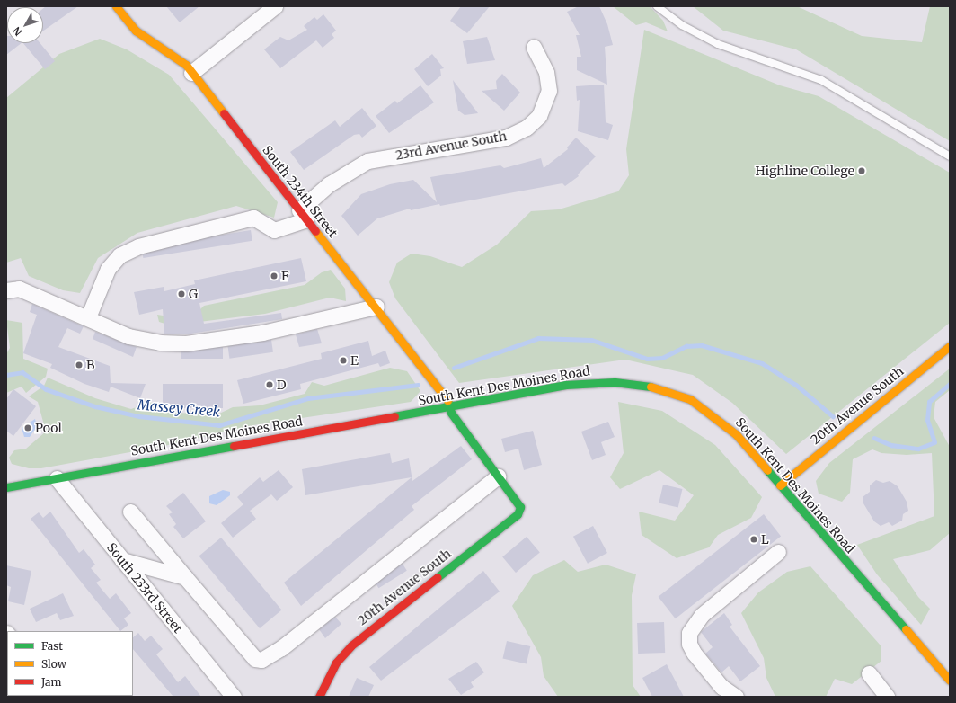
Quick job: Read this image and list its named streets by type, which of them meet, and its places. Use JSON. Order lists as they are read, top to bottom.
{
  "streets": {
    "street": [
      "23rd Avenue South",
      "South 234th Street",
      "South Kent Des Moines Road",
      "20th Avenue South",
      "South 233rd Street"
    ]
  },
  "crossings": [
    ["23rd Avenue South", "South 234th Street"],
    ["South 234th Street", "South Kent Des Moines Road"],
    ["South 234th Street", "20th Avenue South"],
    ["South Kent Des Moines Road", "20th Avenue South"],
    ["South Kent Des Moines Road", "South 233rd Street"]
  ],
  "water": ["Massey Creek"],
  "places": [
    "Highline College",
    "F",
    "G",
    "E",
    "B",
    "D",
    "Pool",
    "L"
  ],
  "legend": ["Fast", "Slow", "Jam"],
  "north": "bottom left"
}
